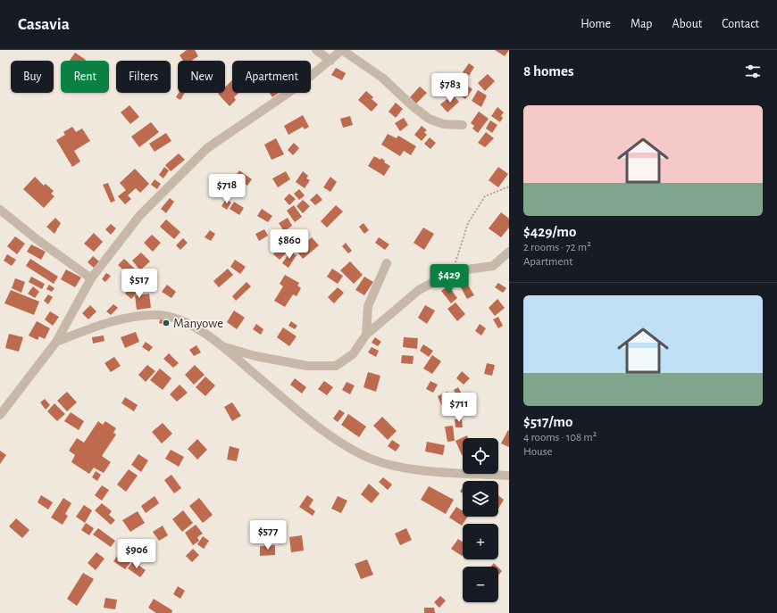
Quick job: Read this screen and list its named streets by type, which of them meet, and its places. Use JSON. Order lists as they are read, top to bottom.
{
  "places": ["Manyowe"],
  "page": {
    "header": "Casavia",
    "nav": [
      "Home",
      "Map",
      "About",
      "Contact"
    ],
    "heading": "8 homes",
    "chip": [
      "Buy",
      "Rent",
      "Filters",
      "New",
      "Apartment"
    ],
    "price": [
      "$783",
      "$718",
      "$860",
      "$429",
      "$517",
      "$711",
      "$577",
      "$906"
    ],
    "list": [
      {
        "name": "$429/mo",
        "note": "2 rooms · 72 m² · Apartment"
      },
      {
        "name": "$517/mo",
        "note": "4 rooms · 108 m² · House"
      }
    ],
    "map_buttons": ["+", "−"]
  }
}
